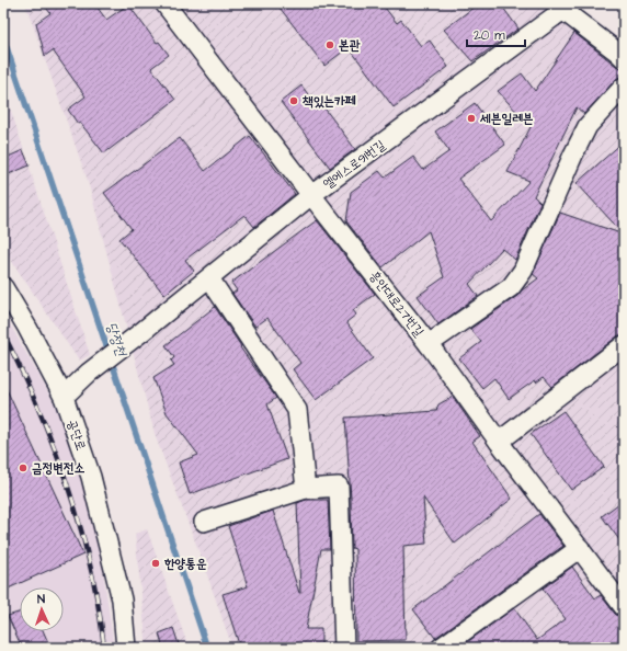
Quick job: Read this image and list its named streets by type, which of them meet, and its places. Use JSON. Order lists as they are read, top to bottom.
{
  "streets": {
    "street": ["엘에스로91번길", "흥안대로27번길", "공단로"]
  },
  "crossings": [
    ["엘에스로91번길", "흥안대로27번길"],
    ["엘에스로91번길", "공단로"]
  ],
  "water": ["당정천"],
  "places": [
    "본관",
    "책있는카페",
    "세븐일레븐",
    "금정변전소",
    "한양통운"
  ],
  "scale_bar": "20 m",
  "north": "top"
}
